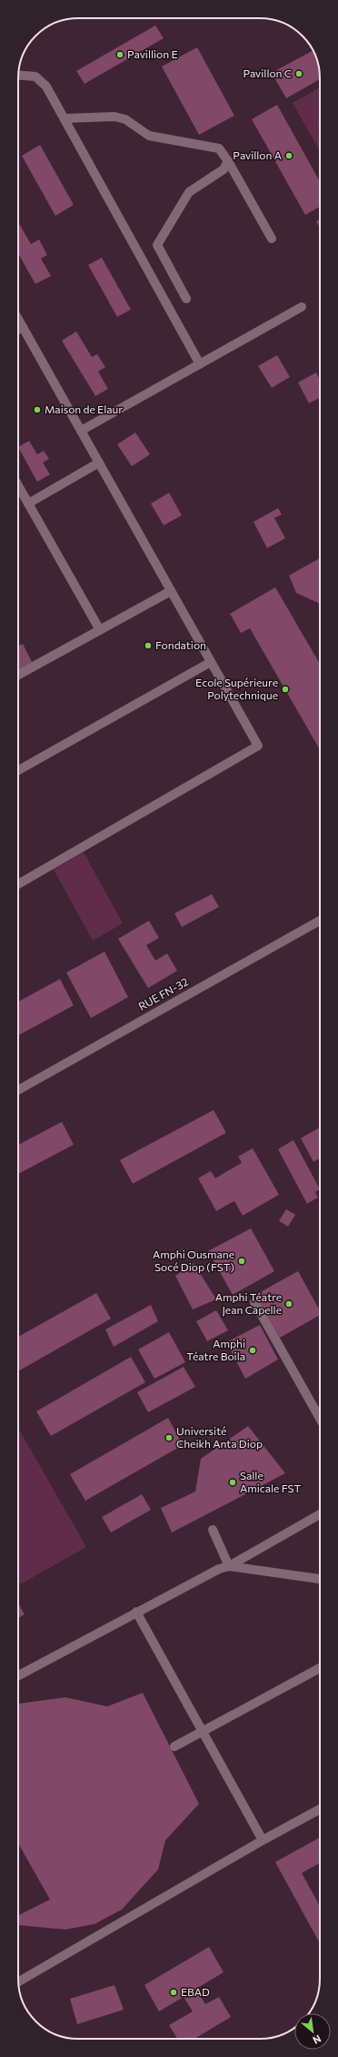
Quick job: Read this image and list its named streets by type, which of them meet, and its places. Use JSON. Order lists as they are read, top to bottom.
{
  "streets": {
    "street": ["RUE FN-32"]
  },
  "places": [
    "Pavillion E",
    "Pavillon C",
    "Pavillon A",
    "Maison de Elaur",
    "Fondation",
    "Ecole Supérieure Polytechnique",
    "Amphi Ousmane Socé Diop (FST)",
    "Amphi Téatre Jean Capelle",
    "Amphi Téatre Boila",
    "Université Cheikh Anta Diop",
    "Salle Amicale FST",
    "EBAD"
  ],
  "north": "bottom right"
}
